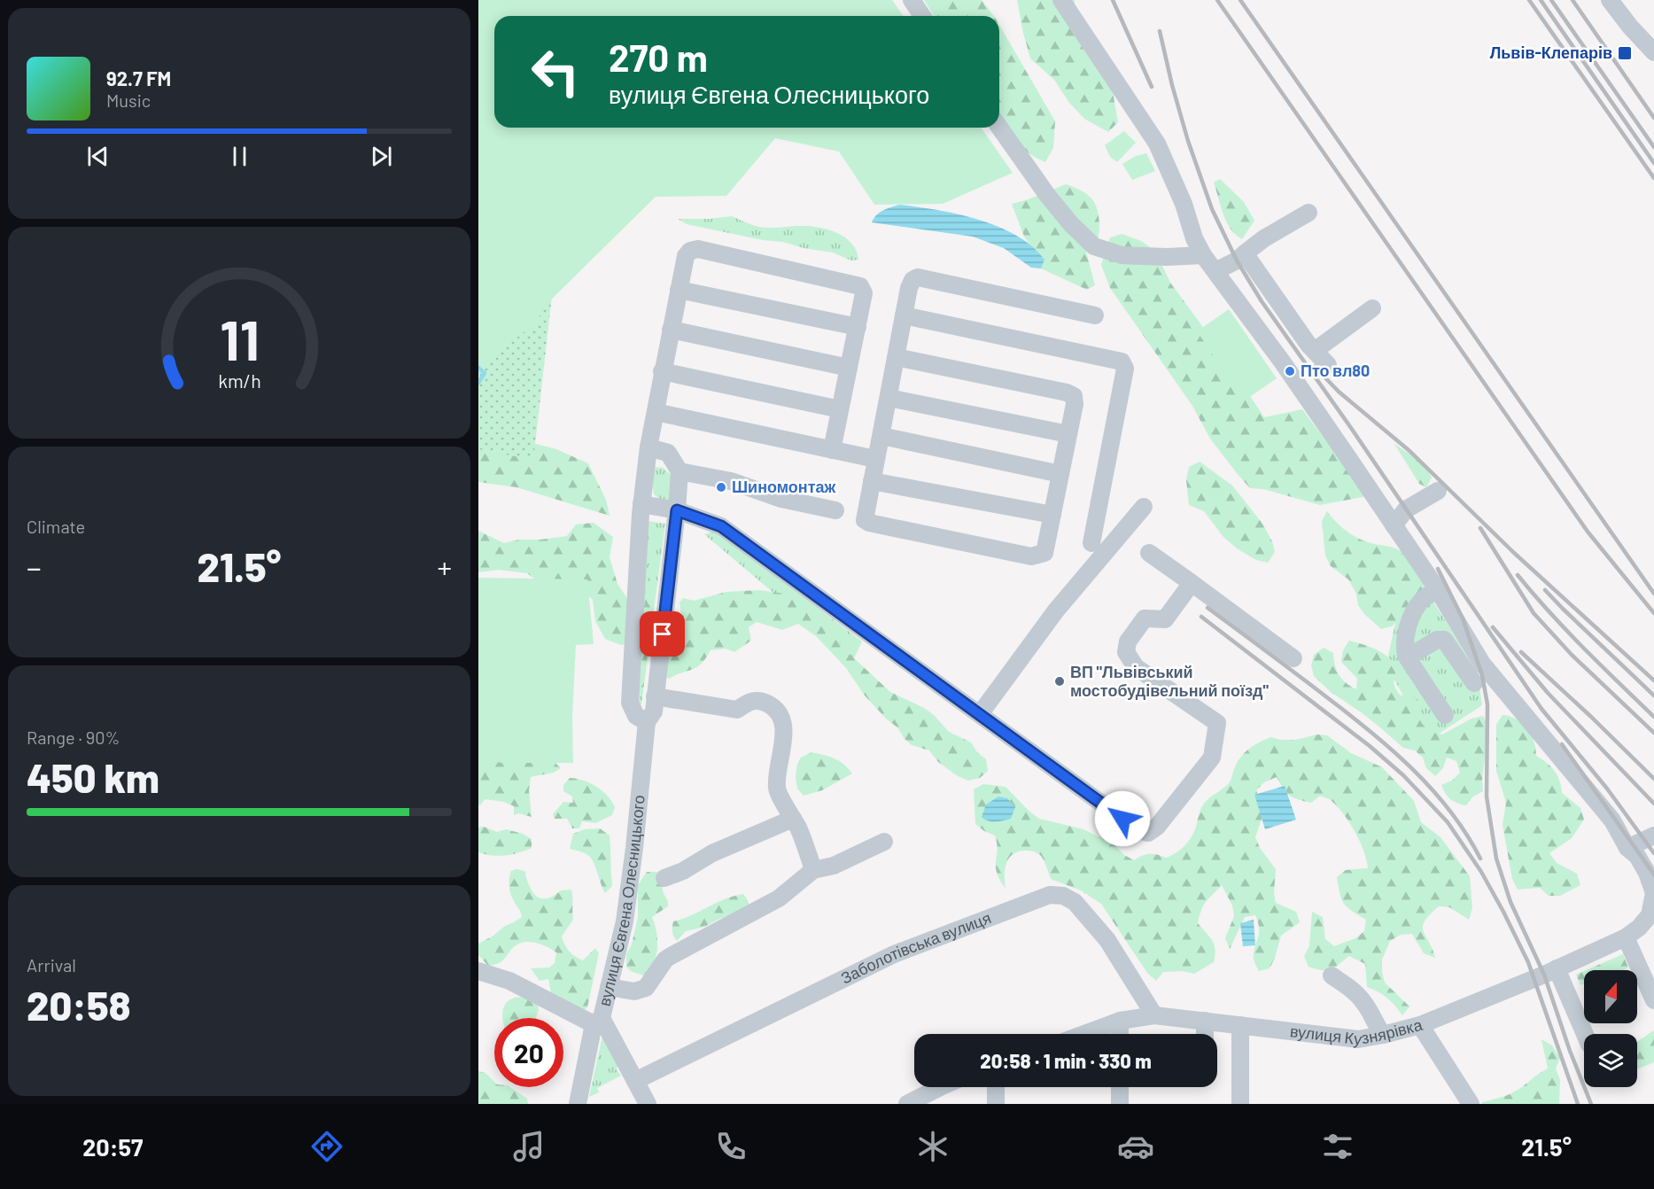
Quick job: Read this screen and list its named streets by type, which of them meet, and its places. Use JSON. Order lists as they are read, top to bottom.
{
  "streets": {
    "street": ["вулиця Євгена Олесницького", "Заболотівська вулиця", "вулиця Кузнярівка"]
  },
  "crossings": [
    ["Заболотівська вулиця", "вулиця Кузнярівка"]
  ],
  "places": {
    "transit": ["Львів-Клепарів"],
    "other": ["Пто вл80", "Шиномонтаж", "ВП \"Львівський мостобудівельний поїзд\""]
  },
  "north": "top",
  "page": {
    "turn": ["270 m", "вулиця Євгена Олесницького"],
    "song": ["92.7 FM", "Music"],
    "tile": [
      "Climate",
      ["Range · 90%", "450 km"],
      ["Arrival", "20:58"]
    ],
    "heat": ["−", "21.5°", "+"],
    "limit": "20",
    "trip": "20:58 · 1 min · 330 m",
    "tabs": ["20:57", "21.5°"],
    "gauge": ["11", "km/h"]
  }
}
